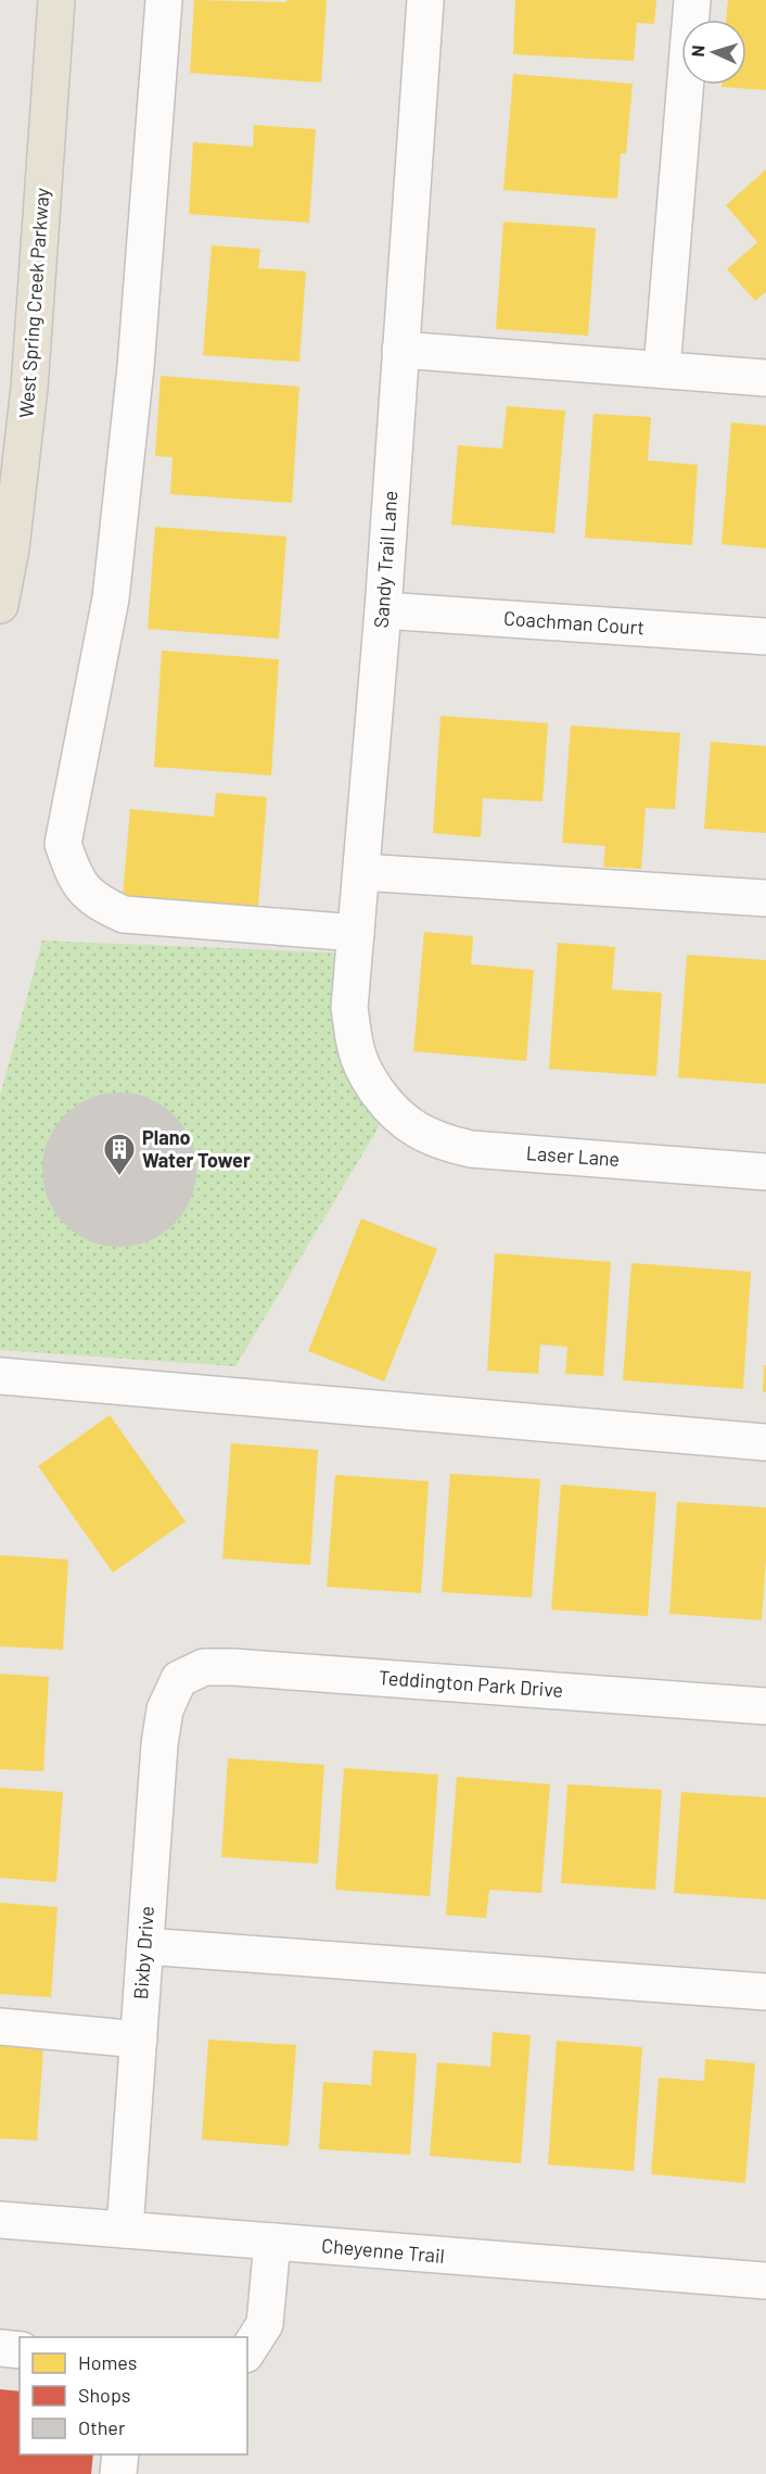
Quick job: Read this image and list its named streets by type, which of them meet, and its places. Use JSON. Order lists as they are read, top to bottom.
{
  "streets": {
    "main road": ["West Spring Creek Parkway"],
    "street": [
      "Sandy Trail Lane",
      "Coachman Court",
      "Laser Lane",
      "Teddington Park Drive",
      "Bixby Drive",
      "Cheyenne Trail"
    ]
  },
  "crossings": [
    ["Sandy Trail Lane", "Coachman Court"],
    ["Sandy Trail Lane", "Laser Lane"],
    ["Teddington Park Drive", "Bixby Drive"],
    ["Bixby Drive", "Cheyenne Trail"]
  ],
  "places": {
    "building": ["Plano Water Tower"]
  },
  "legend": ["Homes", "Shops", "Other"],
  "north": "left"
}
